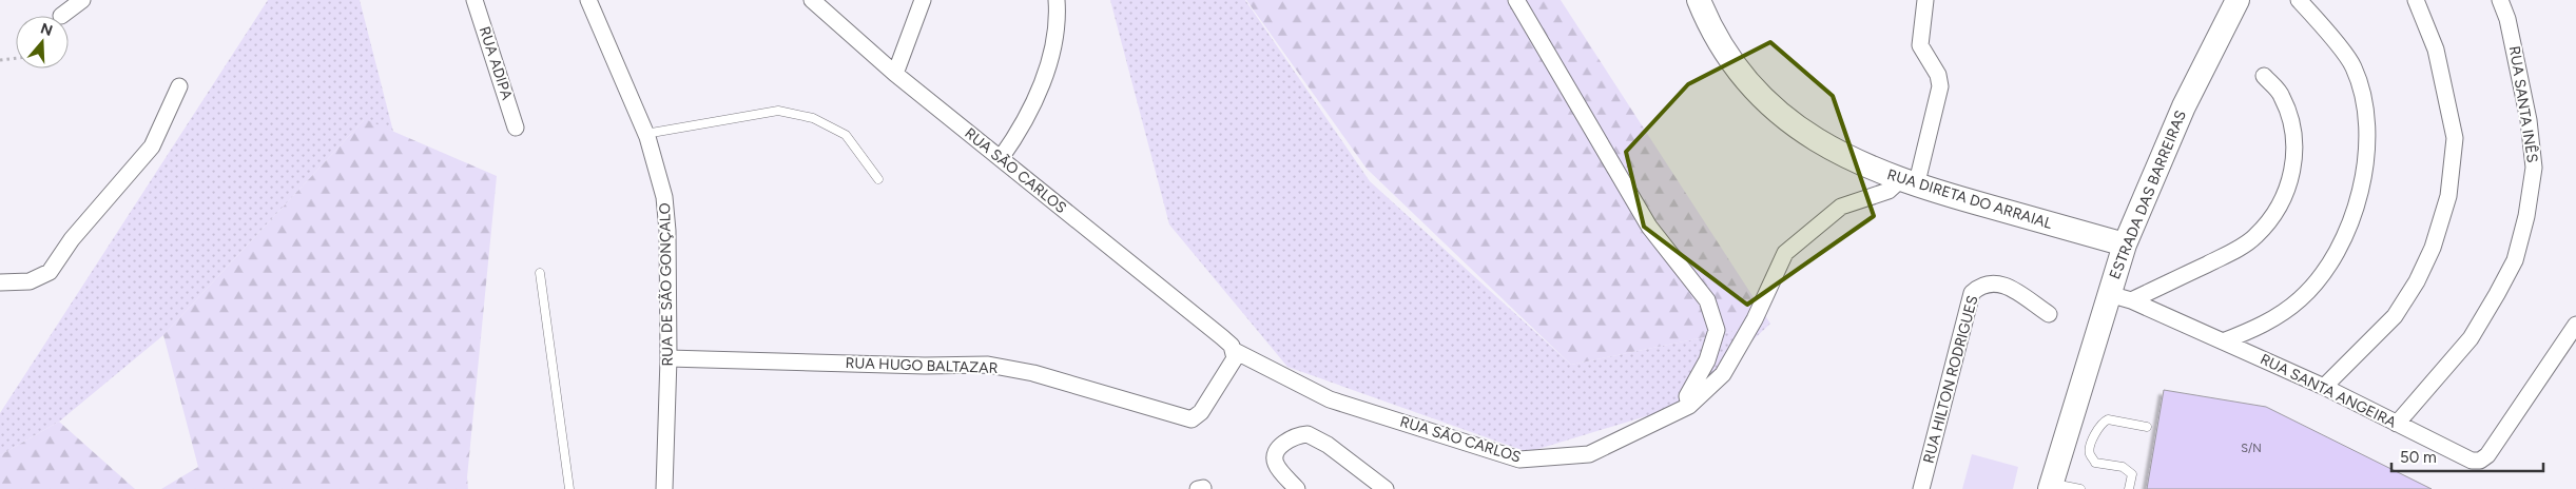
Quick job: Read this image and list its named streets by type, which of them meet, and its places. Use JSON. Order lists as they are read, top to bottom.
{
  "streets": {
    "main road": ["ESTRADA DAS BARREIRAS", "RUA DIRETA DO ARRAIAL"],
    "street": [
      "RUA ADIPA",
      "RUA SANTA INÊS",
      "RUA SÃO CARLOS",
      "RUA DE SÃO GONÇALO",
      "RUA HUGO BALTAZAR",
      "RUA HILTON RODRIGUES",
      "RUA SANTA ANGEIRA"
    ]
  },
  "crossings": [
    ["RUA SANTA INÊS", "RUA SANTA ANGEIRA"],
    ["RUA SÃO CARLOS", "RUA DIRETA DO ARRAIAL"],
    ["RUA SÃO CARLOS", "RUA HUGO BALTAZAR"],
    ["ESTRADA DAS BARREIRAS", "RUA DIRETA DO ARRAIAL"],
    ["ESTRADA DAS BARREIRAS", "RUA SANTA ANGEIRA"],
    ["RUA DE SÃO GONÇALO", "RUA HUGO BALTAZAR"]
  ],
  "house_numbers": ["S/N"],
  "scale_bar": "50 m",
  "north": "top"
}
